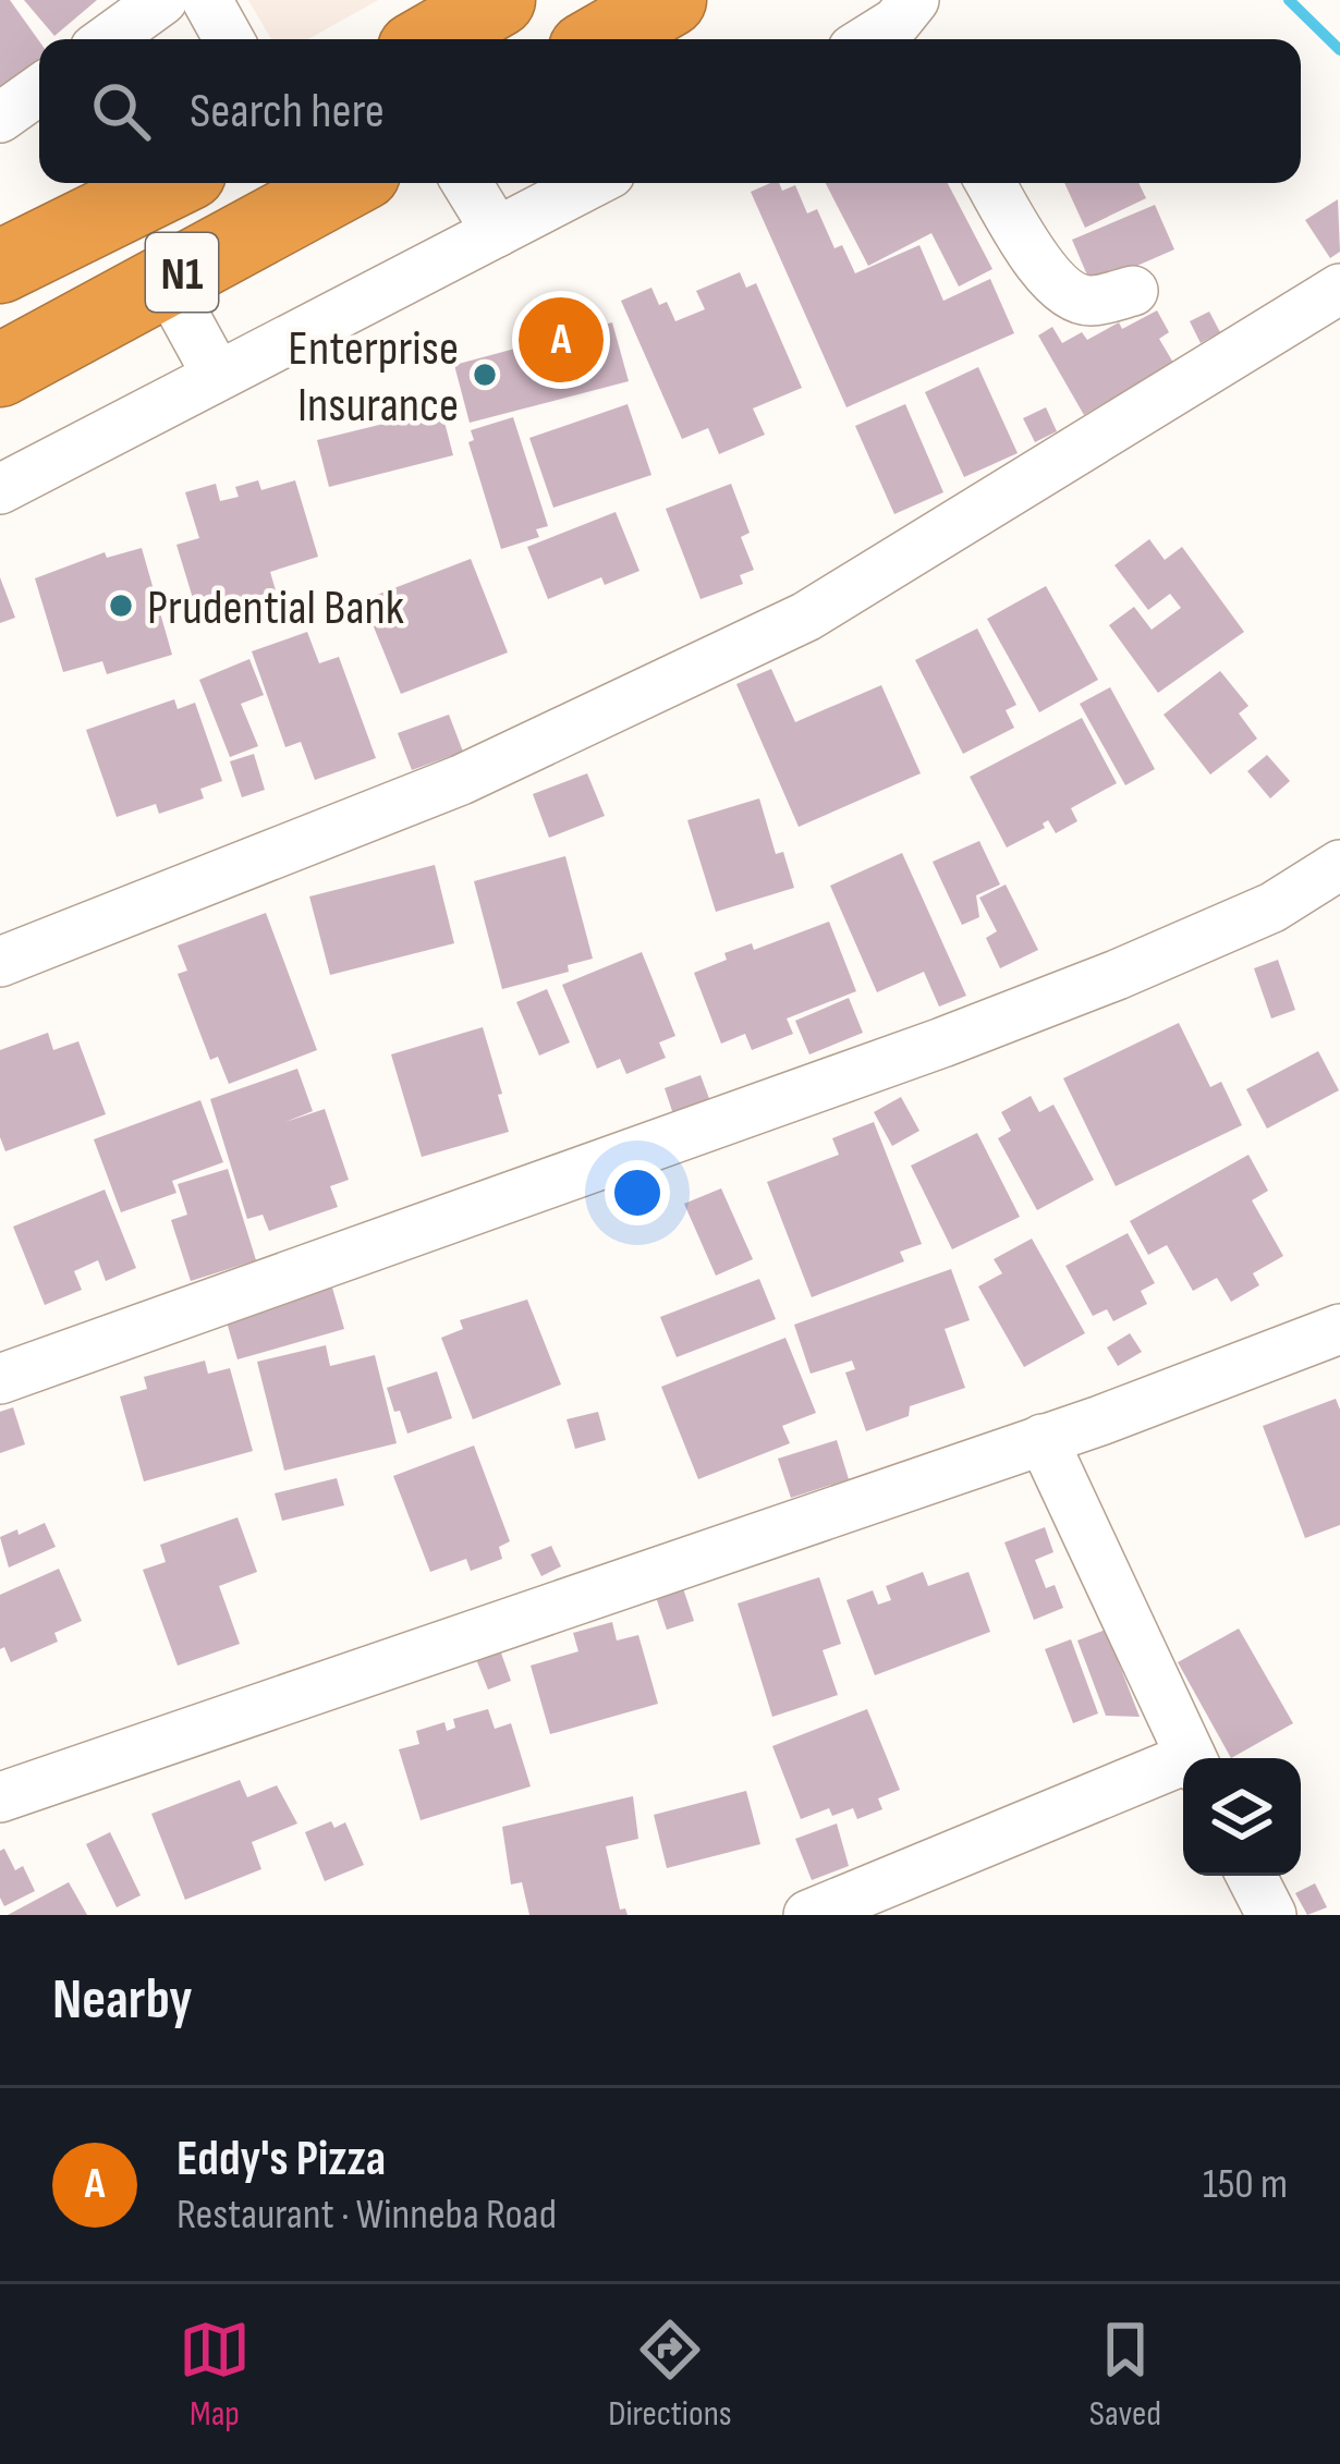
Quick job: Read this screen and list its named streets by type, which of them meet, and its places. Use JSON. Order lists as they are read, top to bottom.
{
  "streets": {
    "highway": ["N1"]
  },
  "places": ["Enterprise Insurance", "Prudential Bank"],
  "page": {
    "search": "Search here",
    "pins": "A",
    "heading": "Nearby",
    "list": [
      {
        "mark": "A",
        "name": "Eddy's Pizza",
        "note": "Restaurant · Winneba Road",
        "value": "150 m"
      }
    ],
    "nav": ["Map", "Directions", "Saved"]
  }
}
